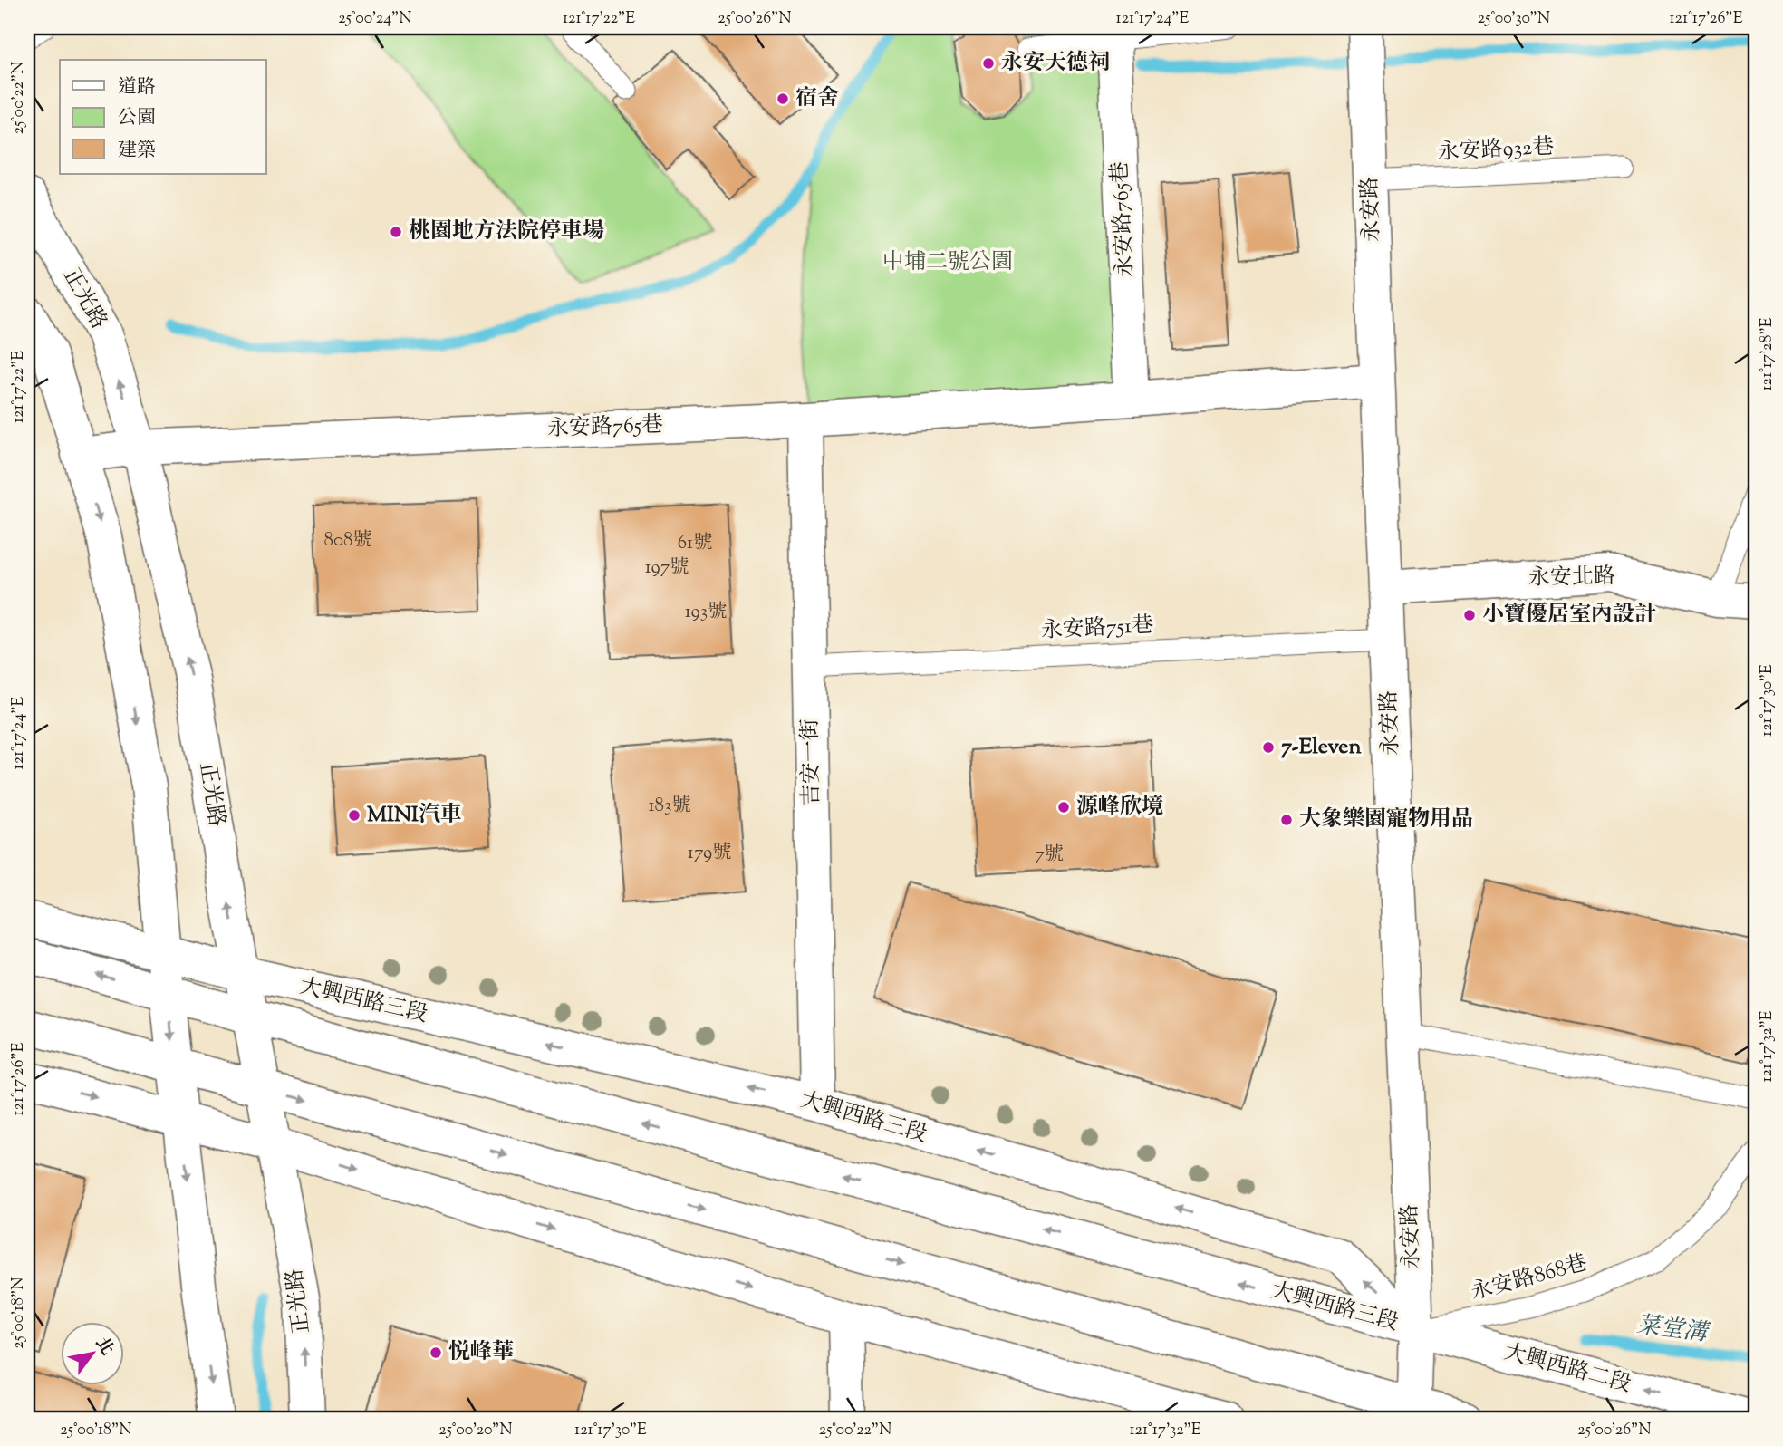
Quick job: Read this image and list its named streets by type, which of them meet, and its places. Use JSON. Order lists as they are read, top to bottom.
{
  "streets": {
    "street": [
      "永安路",
      "永安路765巷",
      "正光路",
      "永安北路",
      "吉安一街",
      "大興西路三段",
      "大興西路二段"
    ],
    "lane": ["永安路932巷", "永安路751巷", "永安路868巷"]
  },
  "crossings": [
    ["永安路932巷", "永安路"],
    ["永安路", "永安路765巷"],
    ["永安路", "永安北路"],
    ["永安路", "永安路751巷"],
    ["永安路", "大興西路三段"],
    ["永安路", "永安路868巷"],
    ["永安路", "大興西路二段"],
    ["永安路765巷", "正光路"],
    ["永安路765巷", "吉安一街"],
    ["正光路", "大興西路三段"],
    ["永安路751巷", "吉安一街"],
    ["吉安一街", "大興西路三段"],
    ["大興西路三段", "永安路868巷"],
    ["大興西路三段", "大興西路二段"],
    ["永安路868巷", "大興西路二段"]
  ],
  "one_way": ["大興西路二段"],
  "water": ["菜堂溝"],
  "parks": ["中埔二號公園"],
  "places": [
    "永安天德祠",
    "宿舍",
    "桃園地方法院停車場",
    "小寶優居室內設計",
    "7-Eleven",
    "源峰欣境",
    "MINI汽車",
    "大象樂園寵物用品",
    "悦峰華"
  ],
  "house_numbers": [
    "808號",
    "61號",
    "197號",
    "193號",
    "183號",
    "179號",
    "7號"
  ],
  "legend": ["道路", "公園", "建築"],
  "north": "top right",
  "coordinates": [
    "25°00'24\"N",
    "121°17'22\"E",
    "25°00'26\"N",
    "121°17'24\"E",
    "25°00'30\"N",
    "121°17'26\"E",
    "25°00'22\"N",
    "121°17'28\"E",
    "121°17'30\"E",
    "121°17'32\"E",
    "25°00'18\"N",
    "25°00'20\"N"
  ]
}
